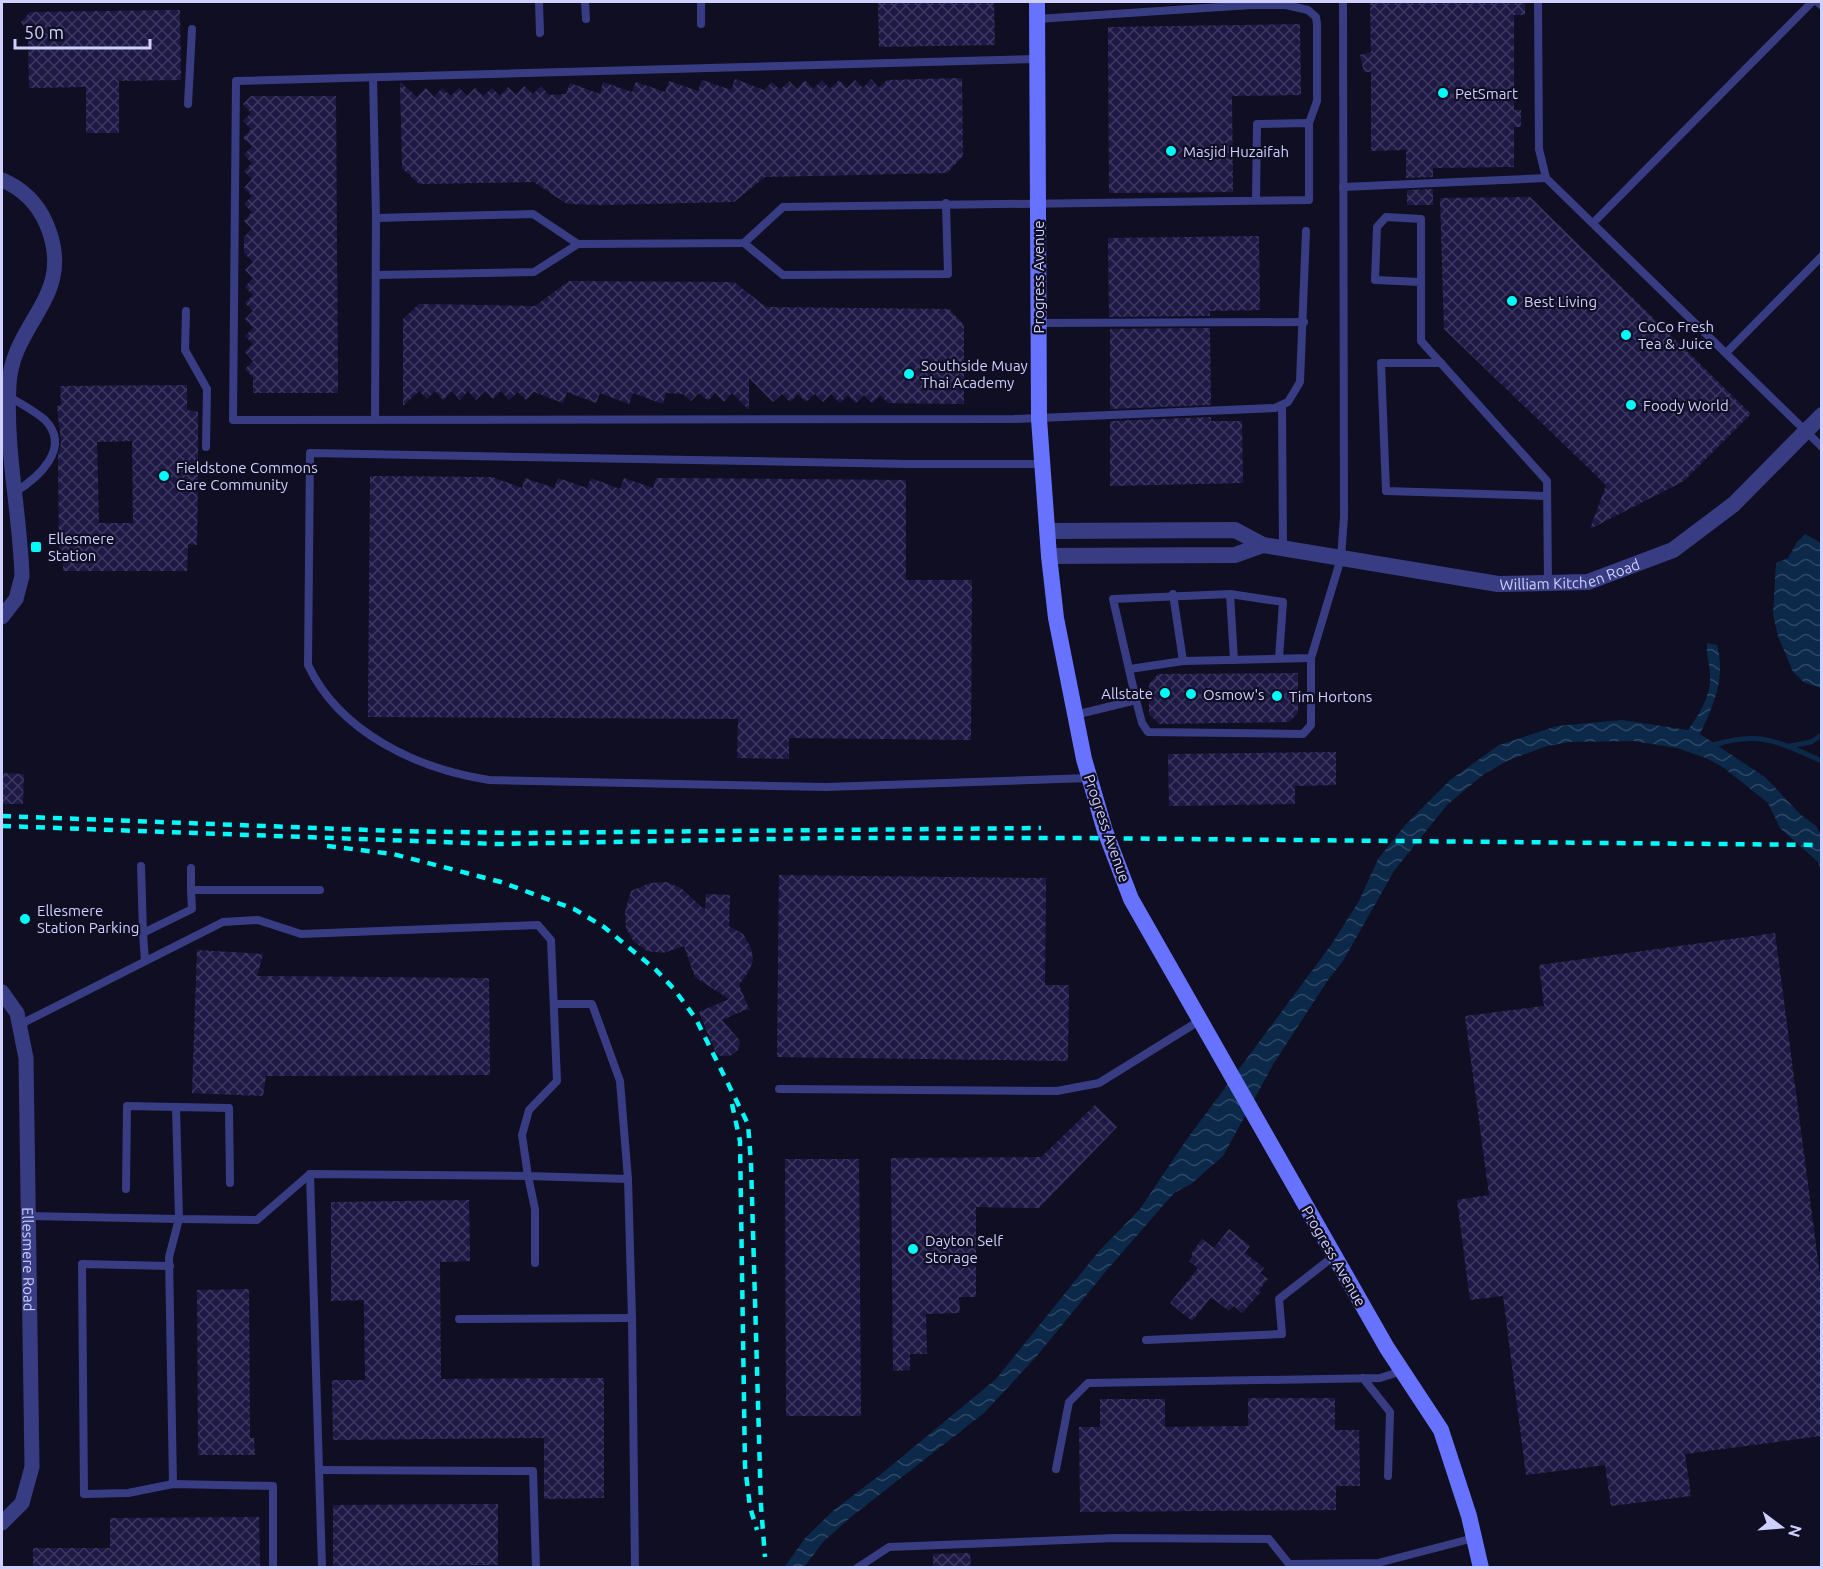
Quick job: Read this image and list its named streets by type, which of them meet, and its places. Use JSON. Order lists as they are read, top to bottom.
{
  "streets": {
    "main road": ["Progress Avenue"],
    "street": ["William Kitchen Road", "Ellesmere Road"]
  },
  "crossings": [
    ["Progress Avenue", "William Kitchen Road"]
  ],
  "places": {
    "other": [
      "PetSmart",
      "Masjid Huzaifah",
      "Best Living",
      "CoCo Fresh Tea & Juice",
      "Southside Muay Thai Academy",
      "Foody World",
      "Fieldstone Commons Care Community",
      "Allstate",
      "Osmow's",
      "Tim Hortons",
      "Ellesmere Station Parking",
      "Dayton Self Storage"
    ],
    "transit": ["Ellesmere Station"]
  },
  "scale_bar": "50 m",
  "north": "right"
}
